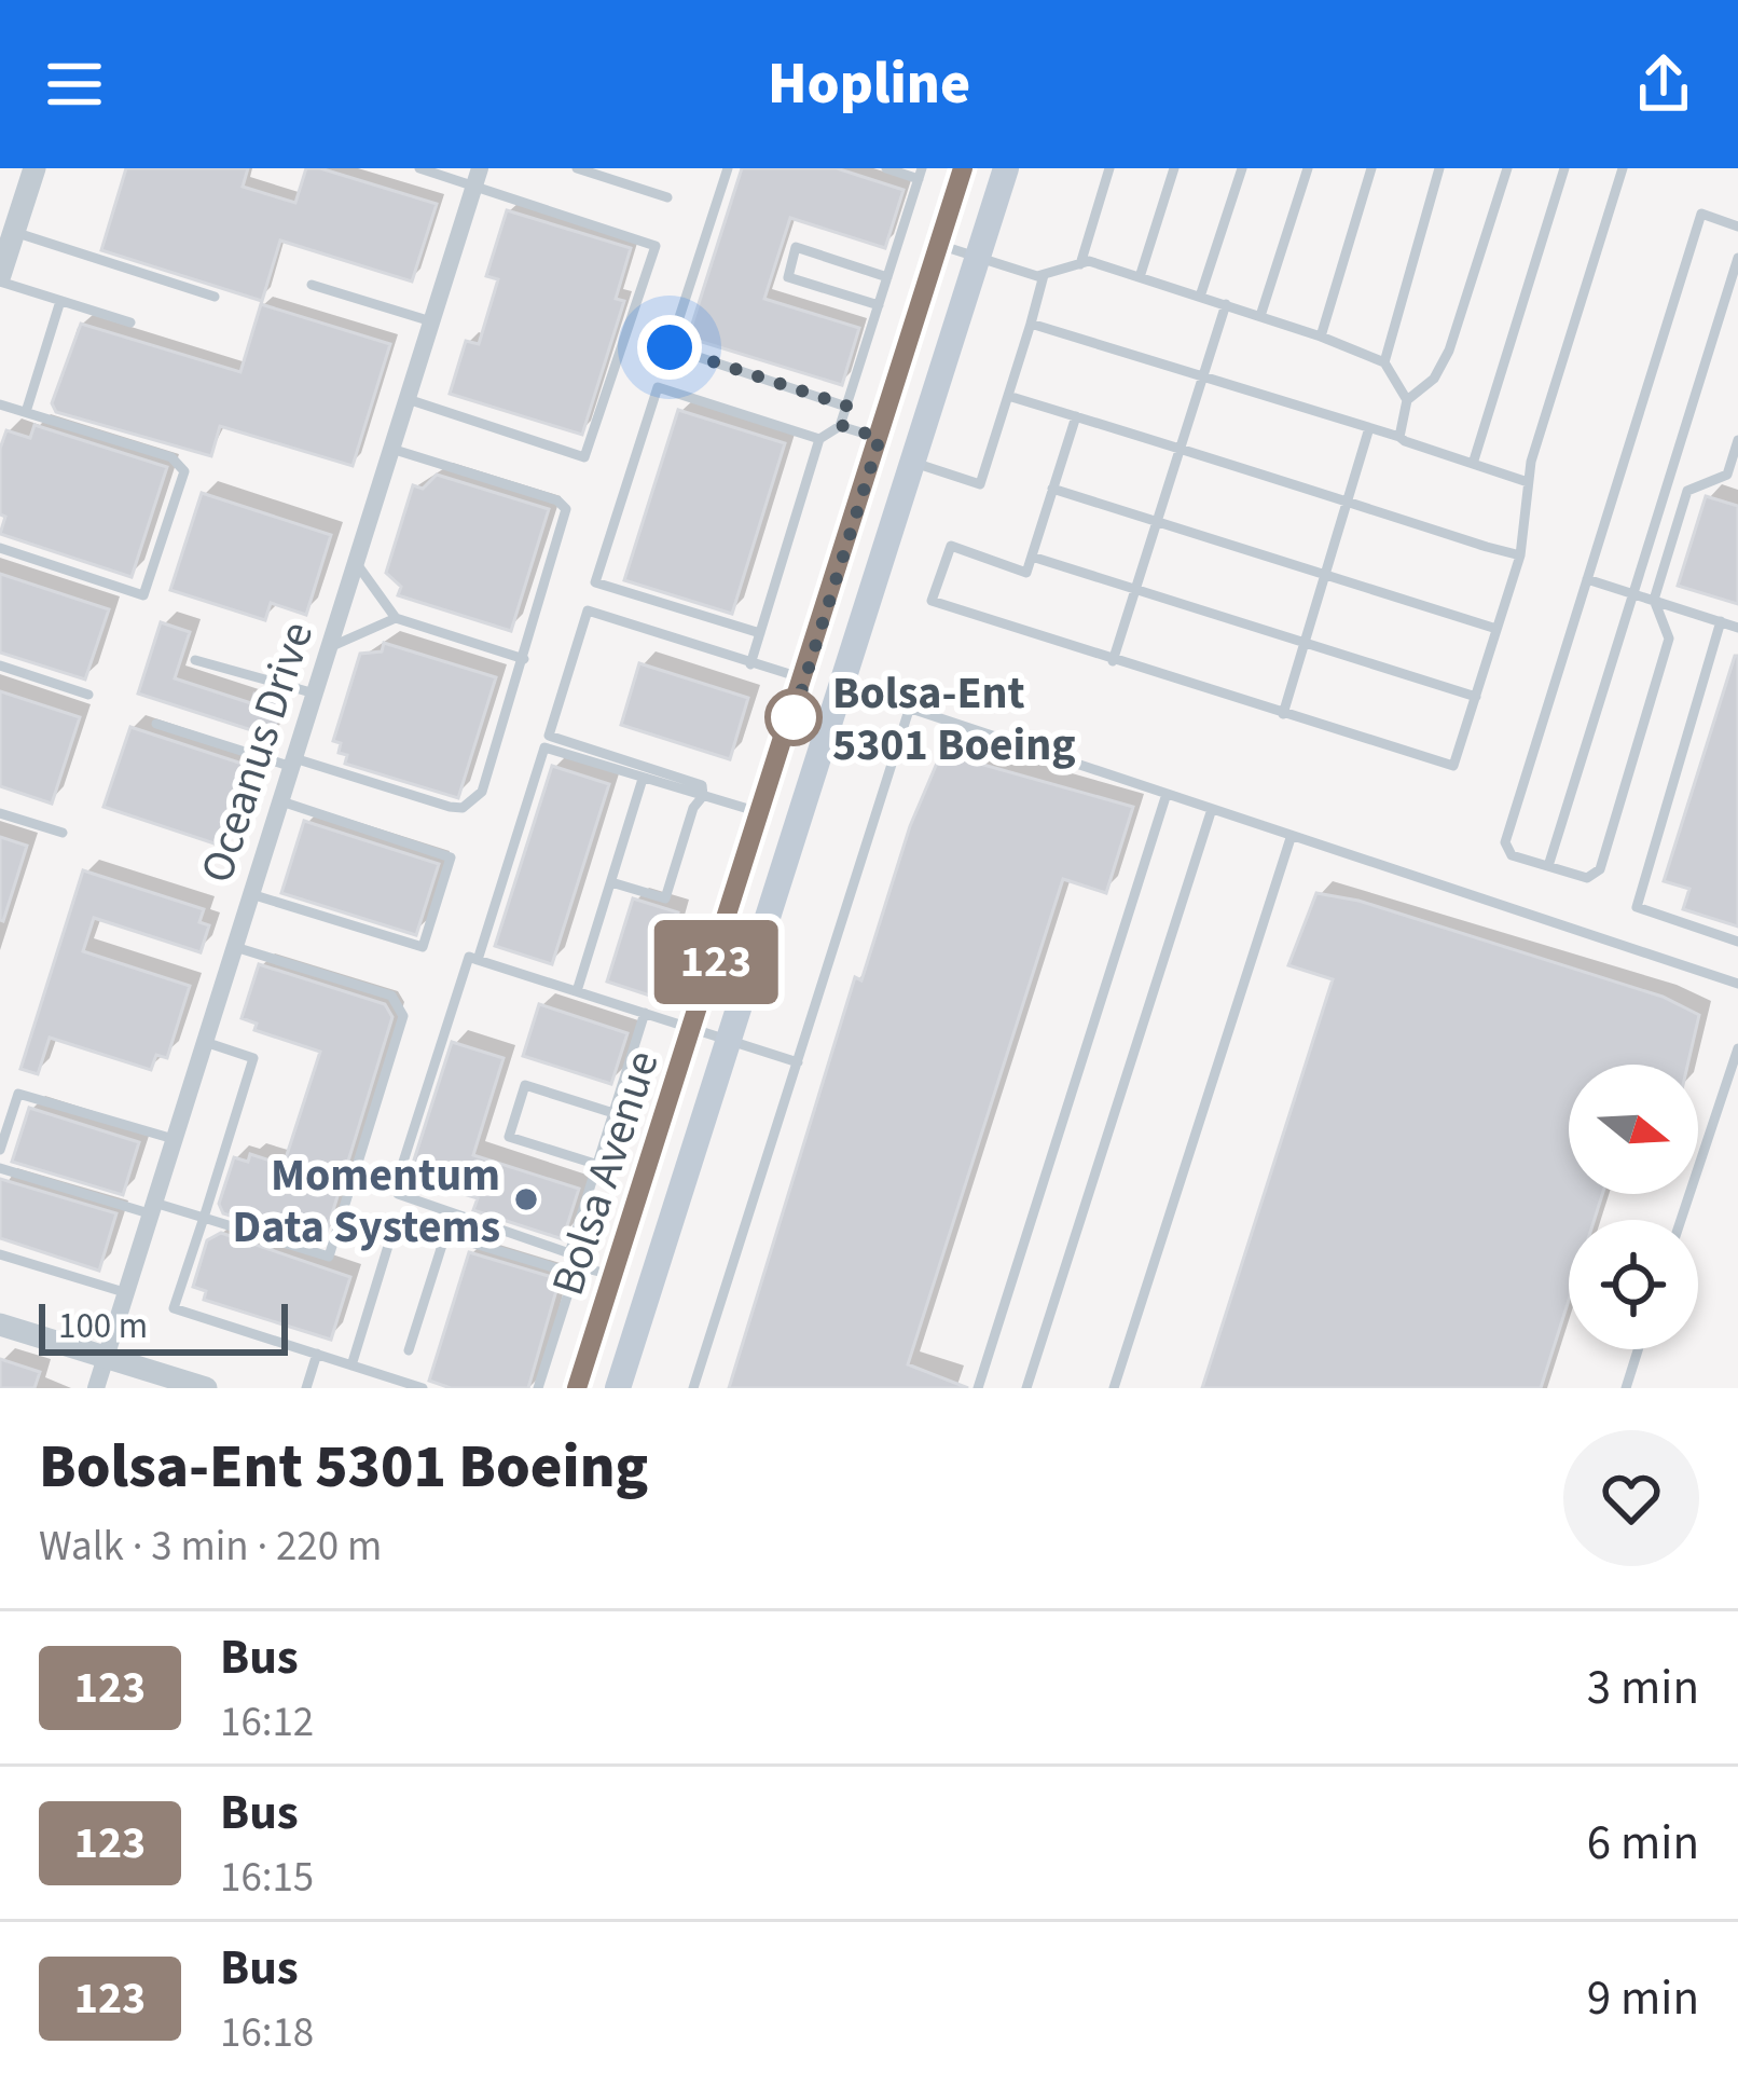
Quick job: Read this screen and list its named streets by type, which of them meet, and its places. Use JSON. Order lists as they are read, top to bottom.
{
  "streets": {
    "main road": ["Bolsa Avenue"],
    "street": ["Oceanus Drive"]
  },
  "places": ["Bolsa-Ent 5301 Boeing", "Momentum Data Systems"],
  "lines": ["bus line 123"],
  "scale_bar": "100 m",
  "north": "right",
  "page": {
    "header": "Hopline",
    "on_map": "123",
    "scale": "100 m",
    "heading": ["Bolsa-Ent 5301 Boeing", "Walk · 3 min · 220 m"],
    "list": [
      {
        "mark": "123",
        "name": "Bus",
        "note": "16:12",
        "value": "3 min"
      },
      {
        "mark": "123",
        "name": "Bus",
        "note": "16:15",
        "value": "6 min"
      },
      {
        "mark": "123",
        "name": "Bus",
        "note": "16:18",
        "value": "9 min"
      }
    ]
  }
}
